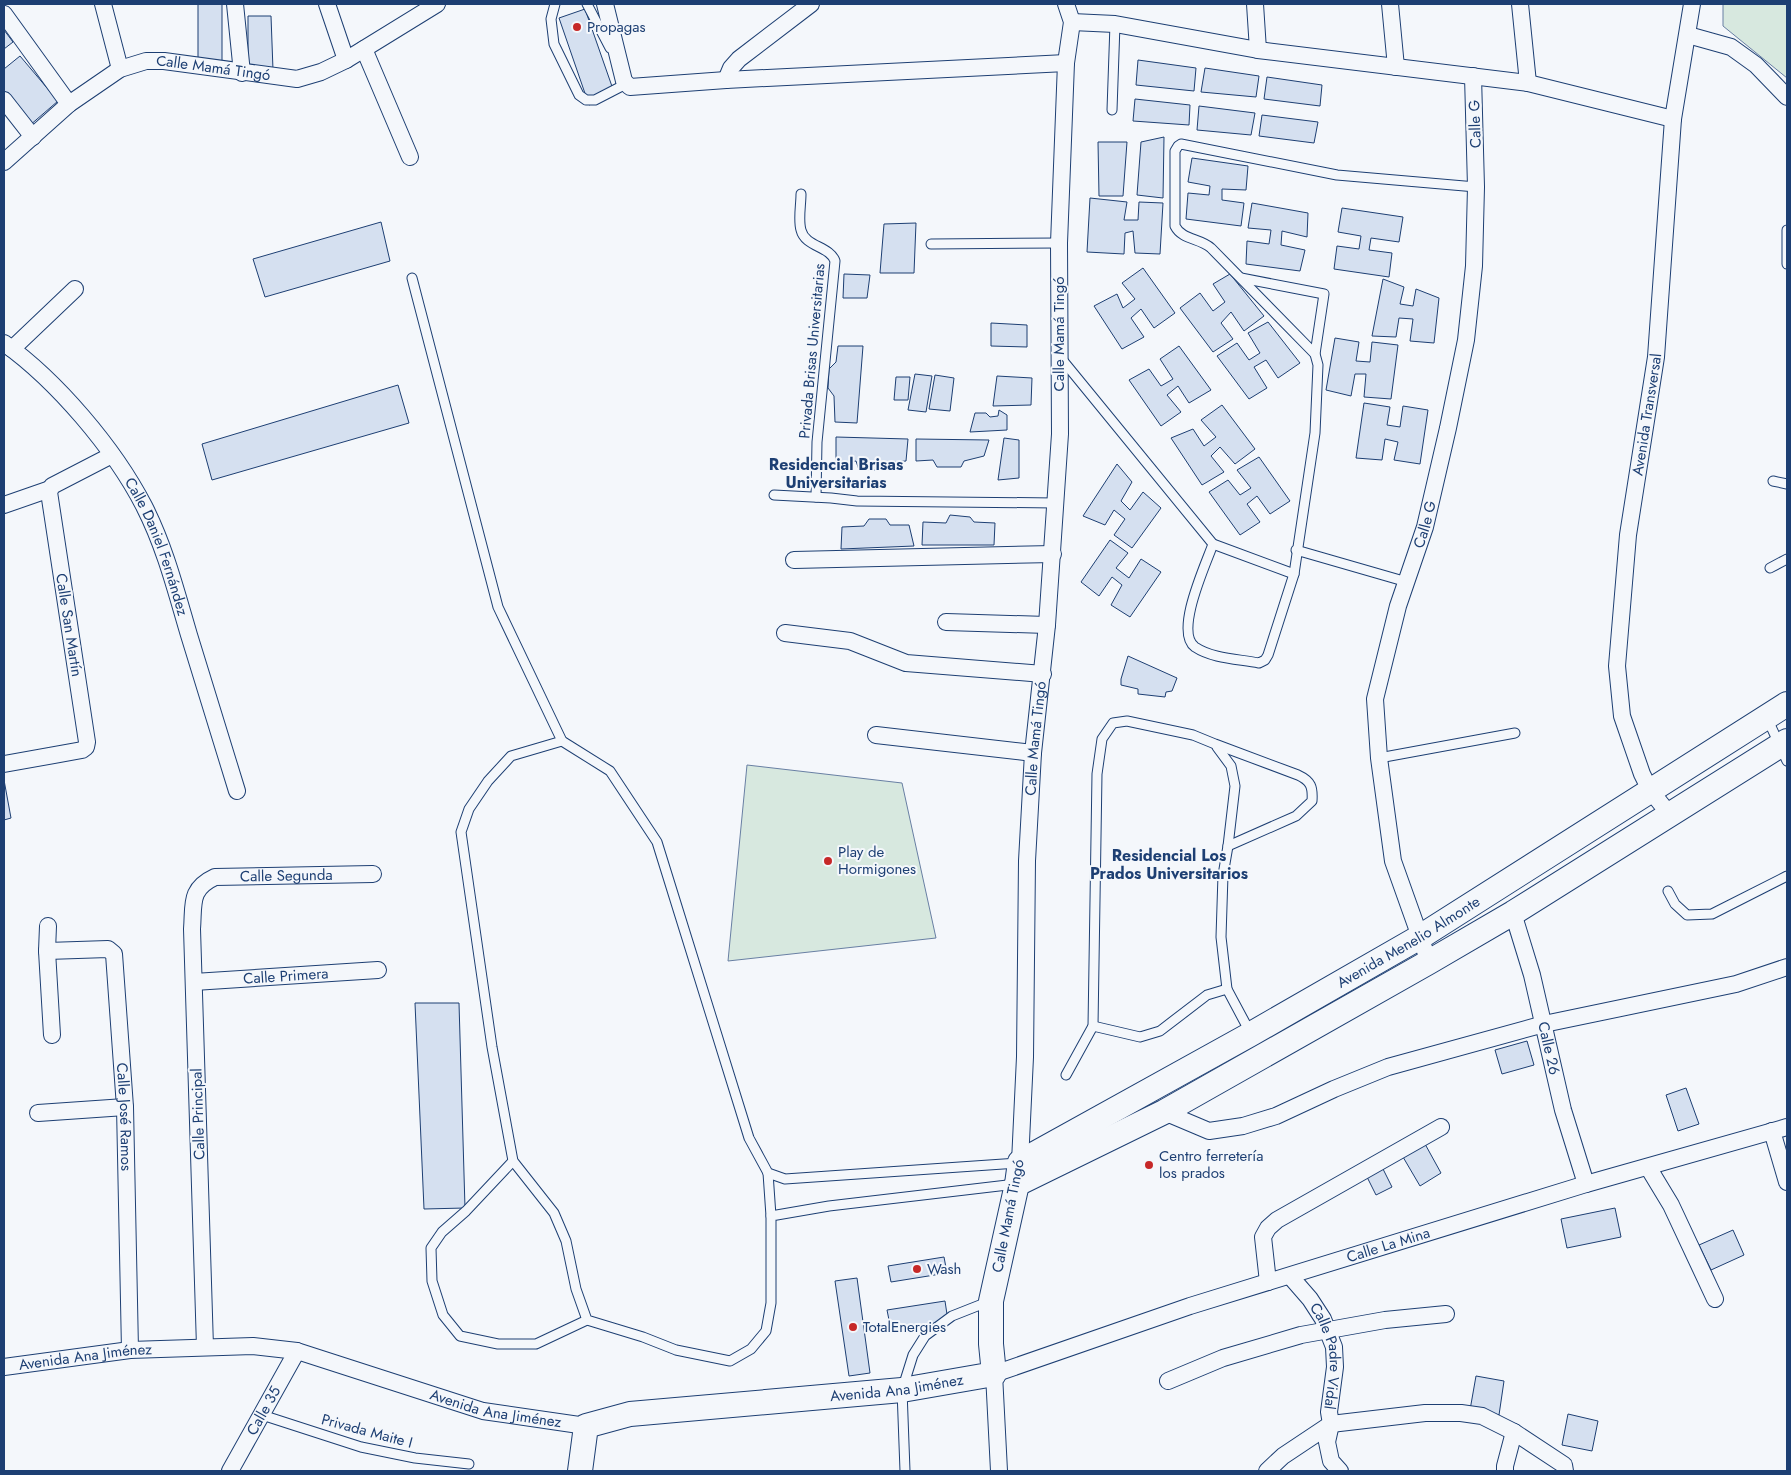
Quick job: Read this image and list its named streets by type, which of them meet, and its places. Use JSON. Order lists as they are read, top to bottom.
{
  "streets": {
    "street": [
      "Calle Mamá Tingó",
      "Calle G",
      "Avenida Transversal",
      "Calle Daniel Fernández",
      "Calle San Martín",
      "Calle Segunda",
      "Avenida Menelio Almonte",
      "Calle Primera",
      "Calle 26",
      "Calle Principal",
      "Calle José Ramos",
      "Calle La Mina",
      "Avenida Ana Jiménez",
      "Calle Padre Vidal",
      "Calle 35"
    ],
    "lane": ["Privada Brisas Universitarias", "Privada Maite I"]
  },
  "crossings": [
    ["Calle Mamá Tingó", "Avenida Menelio Almonte"],
    ["Calle Mamá Tingó", "Calle La Mina"],
    ["Calle Mamá Tingó", "Avenida Ana Jiménez"],
    ["Calle G", "Avenida Menelio Almonte"],
    ["Avenida Transversal", "Avenida Menelio Almonte"],
    ["Calle Segunda", "Calle Principal"],
    ["Avenida Menelio Almonte", "Calle 26"],
    ["Calle Primera", "Calle Principal"],
    ["Calle 26", "Calle La Mina"],
    ["Calle Principal", "Avenida Ana Jiménez"],
    ["Calle José Ramos", "Avenida Ana Jiménez"],
    ["Calle La Mina", "Avenida Ana Jiménez"],
    ["Calle La Mina", "Calle Padre Vidal"],
    ["Avenida Ana Jiménez", "Calle 35"],
    ["Calle 35", "Privada Maite I"]
  ],
  "districts": ["Residencial Brisas Universitarias", "Residencial Los Prados Universitarios"],
  "places": [
    "Propagas",
    "Play de Hormigones",
    "Centro ferretería los prados",
    "Wash",
    "TotalEnergies"
  ]
}
